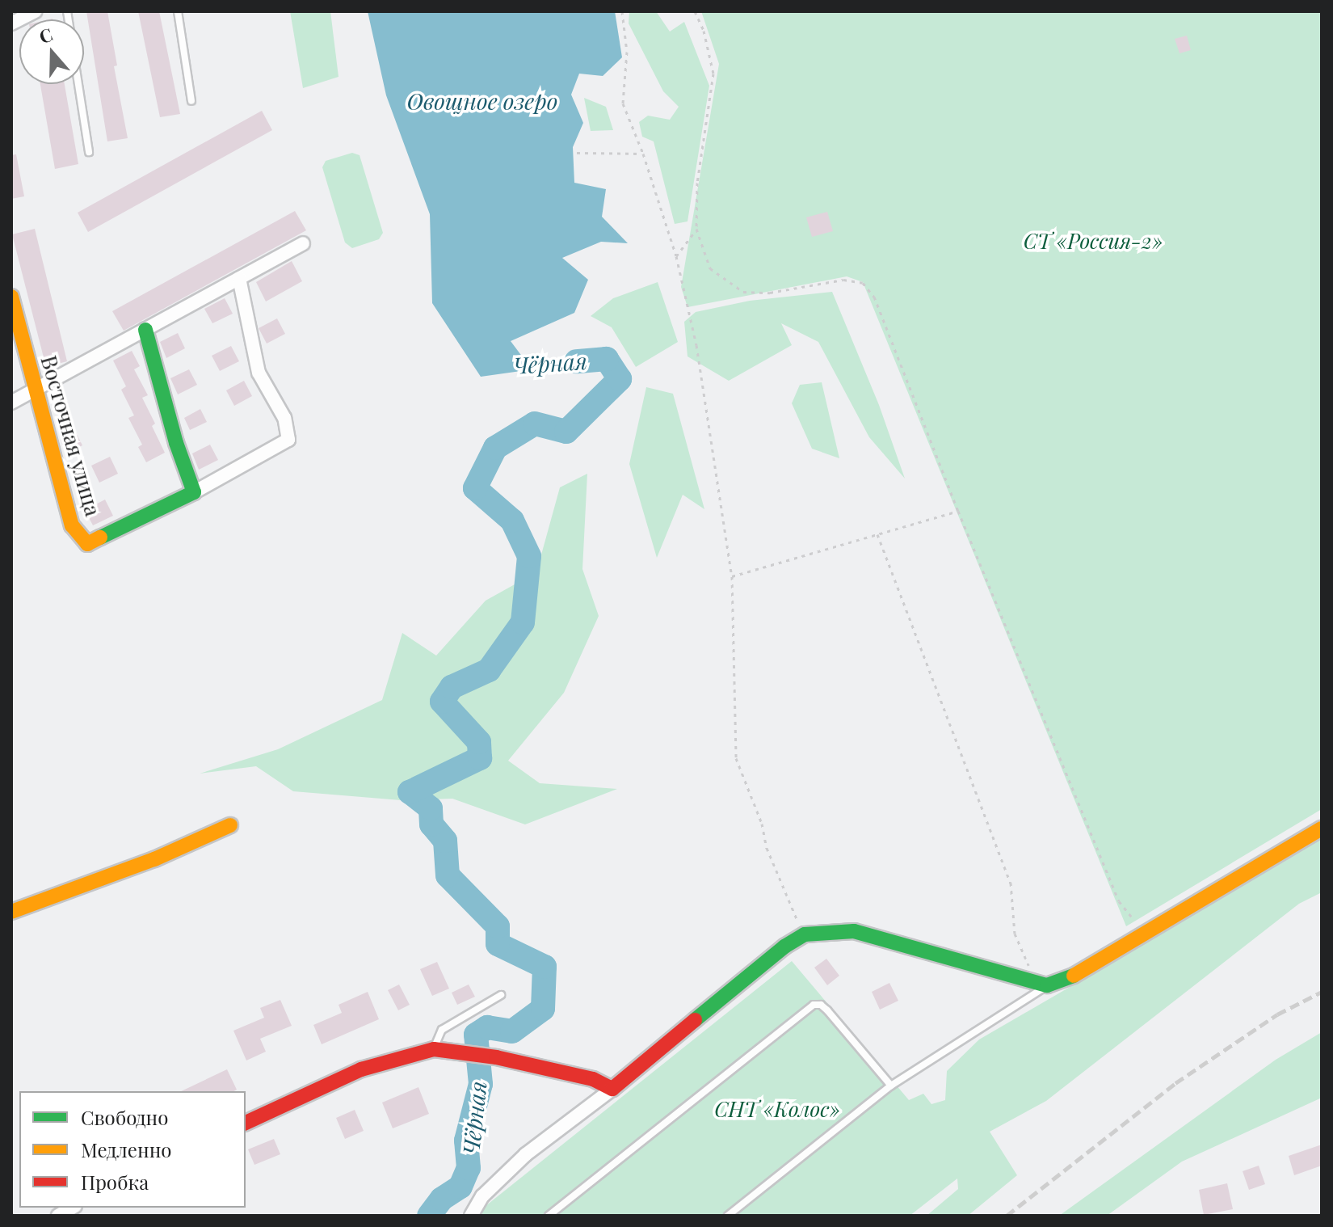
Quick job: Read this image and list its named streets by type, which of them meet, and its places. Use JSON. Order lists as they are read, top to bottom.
{
  "streets": {
    "street": ["Восточная улица"]
  },
  "water": ["Овощное озеро", "Чёрная"],
  "parks": ["СТ «Россия-2»", "СНТ «Колос»"],
  "legend": ["Свободно", "Медленно", "Пробка"],
  "north": "top"
}
